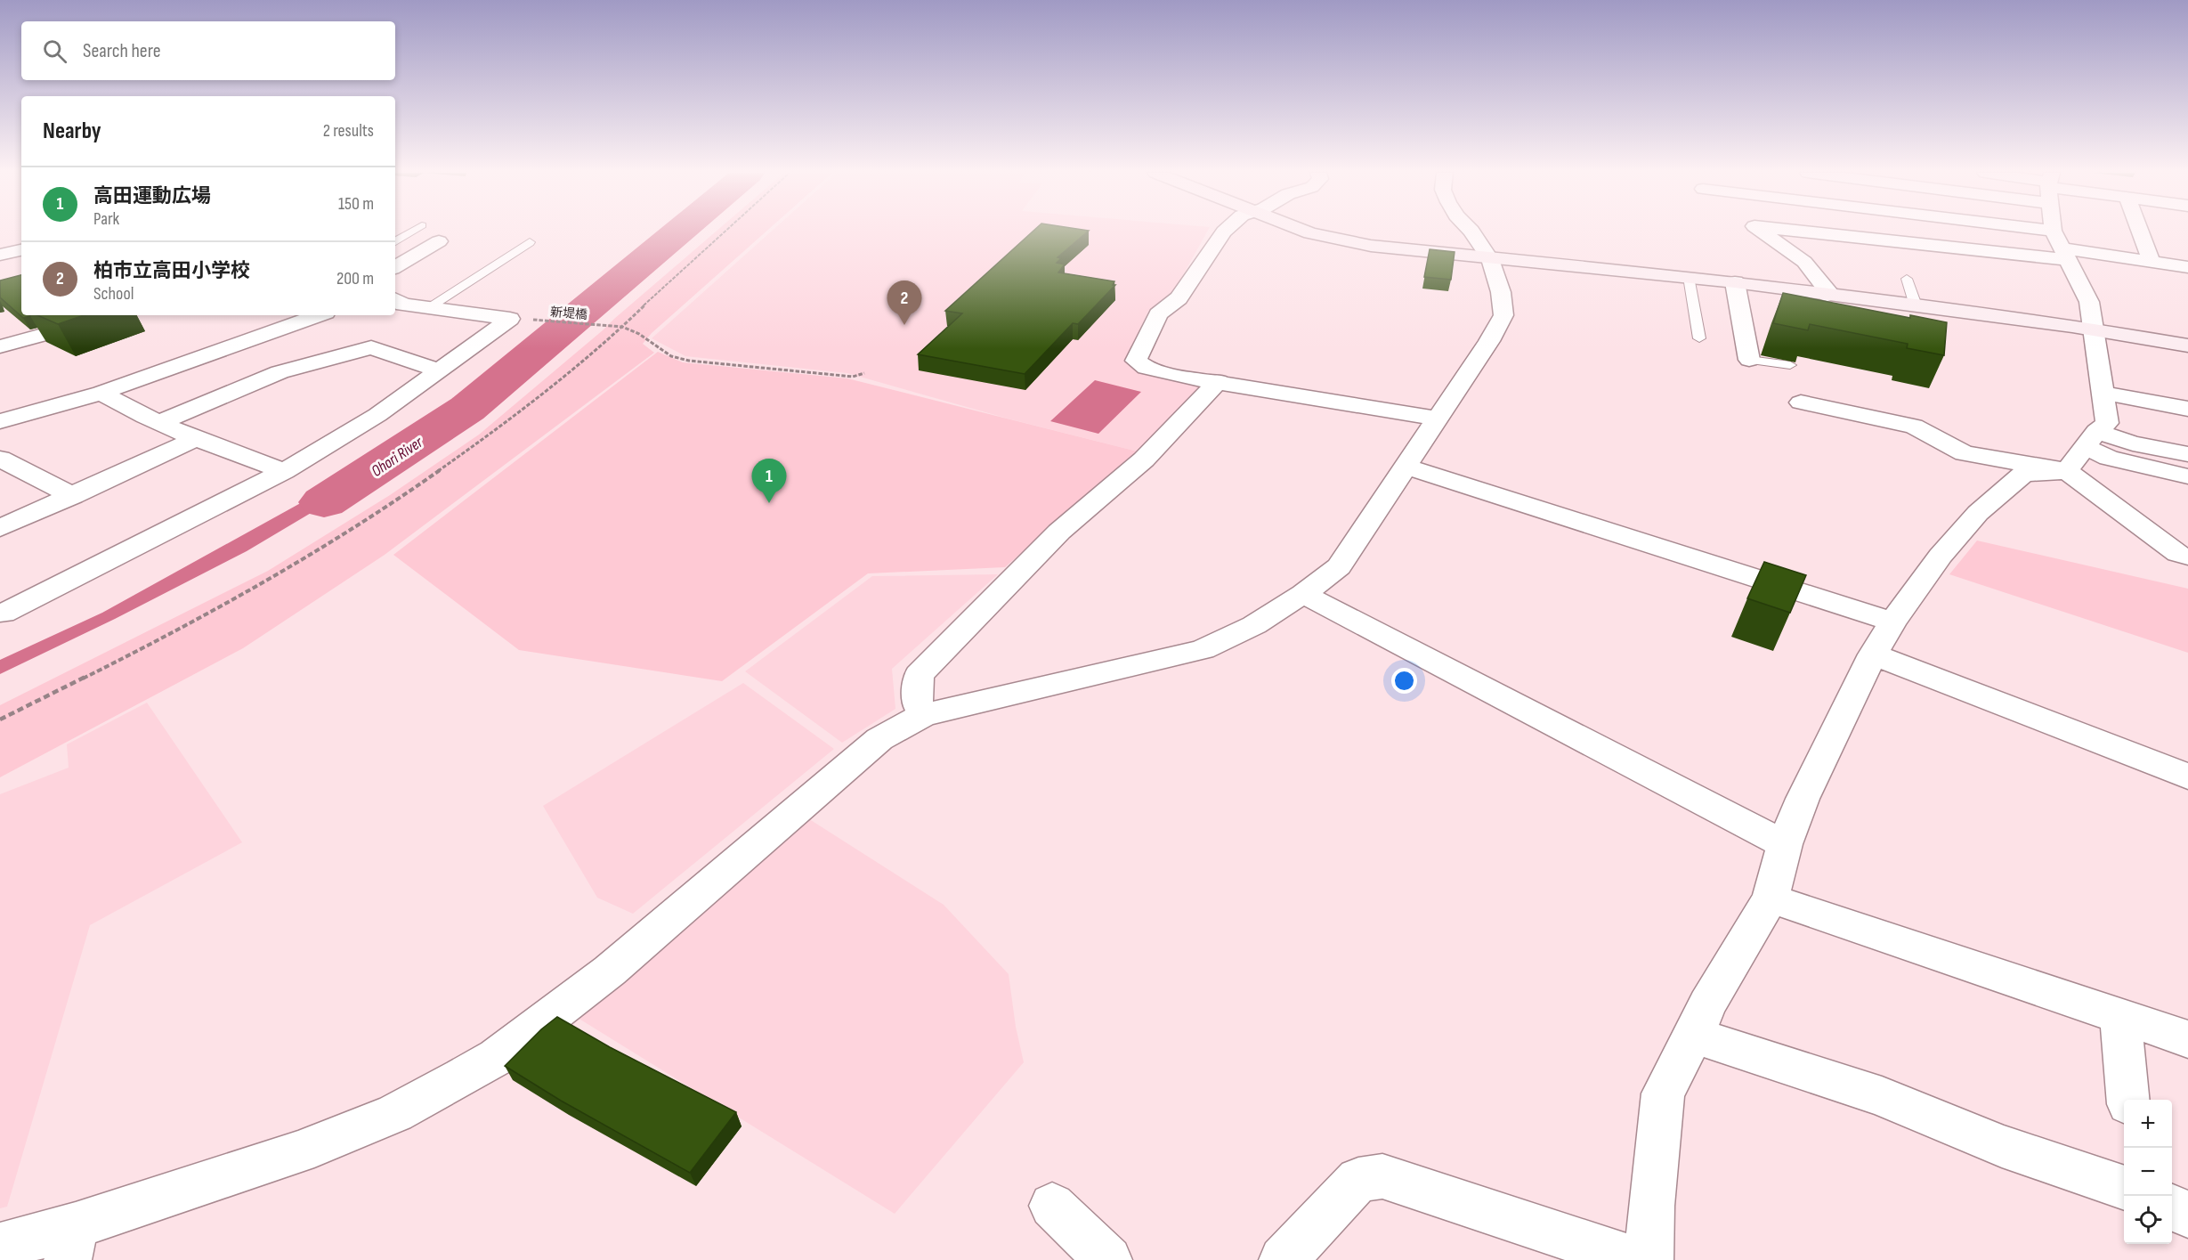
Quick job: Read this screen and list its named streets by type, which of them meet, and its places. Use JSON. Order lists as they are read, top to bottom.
{
  "streets": {
    "path": ["新堤橋"]
  },
  "water": ["Ohori River"],
  "page": {
    "search": "Search here",
    "heading": ["Nearby", "2 results"],
    "list": [
      {
        "mark": "1",
        "name": "高田運動広場",
        "note": "Park",
        "value": "150 m"
      },
      {
        "mark": "2",
        "name": "柏市立高田小学校",
        "note": "School",
        "value": "200 m"
      }
    ],
    "pins": ["2", "1"],
    "map_buttons": ["+", "−"]
  }
}
